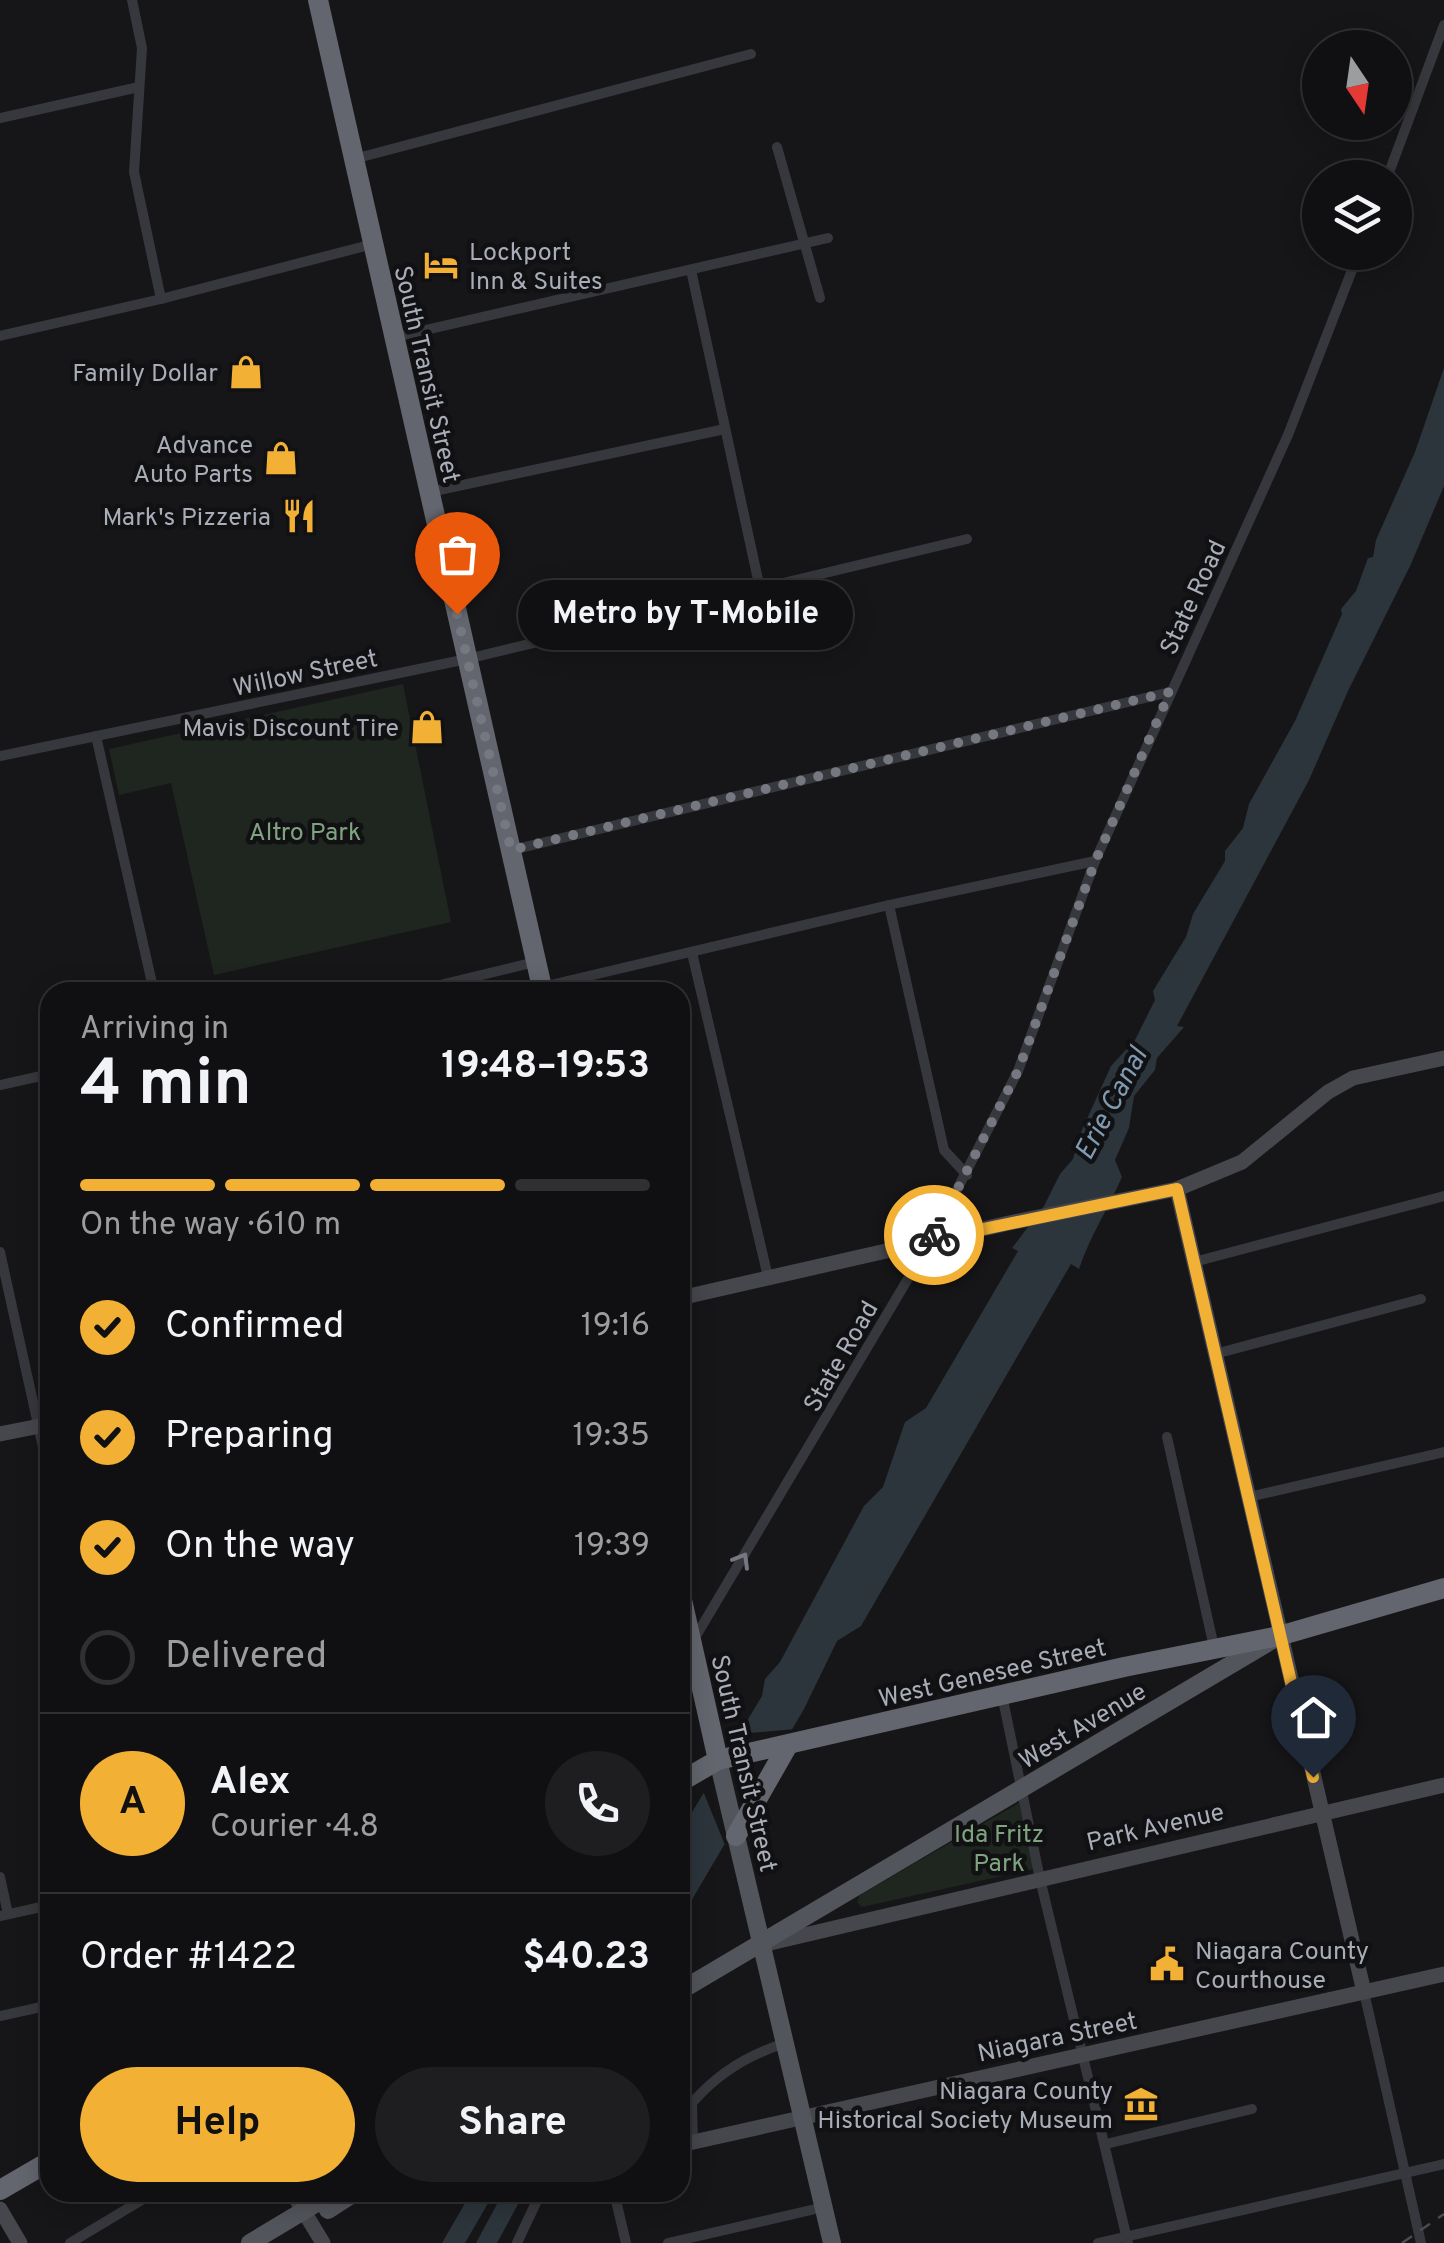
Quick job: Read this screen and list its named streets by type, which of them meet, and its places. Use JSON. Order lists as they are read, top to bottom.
{
  "streets": {
    "highway": ["South Transit Street", "West Genesee Street", "West Avenue"],
    "street": [
      "State Road",
      "Willow Street",
      "Park Avenue",
      "Niagara Street"
    ]
  },
  "crossings": [
    ["South Transit Street", "State Road"],
    ["South Transit Street", "Willow Street"],
    ["South Transit Street", "West Genesee Street"],
    ["South Transit Street", "West Avenue"],
    ["South Transit Street", "Park Avenue"],
    ["South Transit Street", "Niagara Street"],
    ["West Genesee Street", "West Avenue"],
    ["West Avenue", "Park Avenue"]
  ],
  "water": ["Erie Canal"],
  "parks": ["Altro Park", "Ida Fritz Park"],
  "places": {
    "hotel": ["Lockport Inn & Suites"],
    "shop": ["Family Dollar", "Advance Auto Parts", "Mavis Discount Tire"],
    "restaurant": ["Mark's Pizzeria"],
    "other": ["Metro by T-Mobile"],
    "public building": ["Niagara County Courthouse"],
    "museum": ["Niagara County Historical Society Museum"]
  },
  "north": "bottom",
  "page": {
    "bubble": "Metro by T-Mobile",
    "heading": ["4 min", "Arriving in", "19:48–19:53"],
    "panel": [
      "Alex",
      "Courier · 4.8",
      "Order #1422",
      "$40.23"
    ],
    "bar": "On the way · 610 m",
    "list": [
      ["Confirmed", "19:16"],
      ["Preparing", "19:35"],
      ["On the way", "19:39"],
      "Delivered"
    ],
    "round": "A",
    "buttons": ["Help", "Share"]
  }
}
